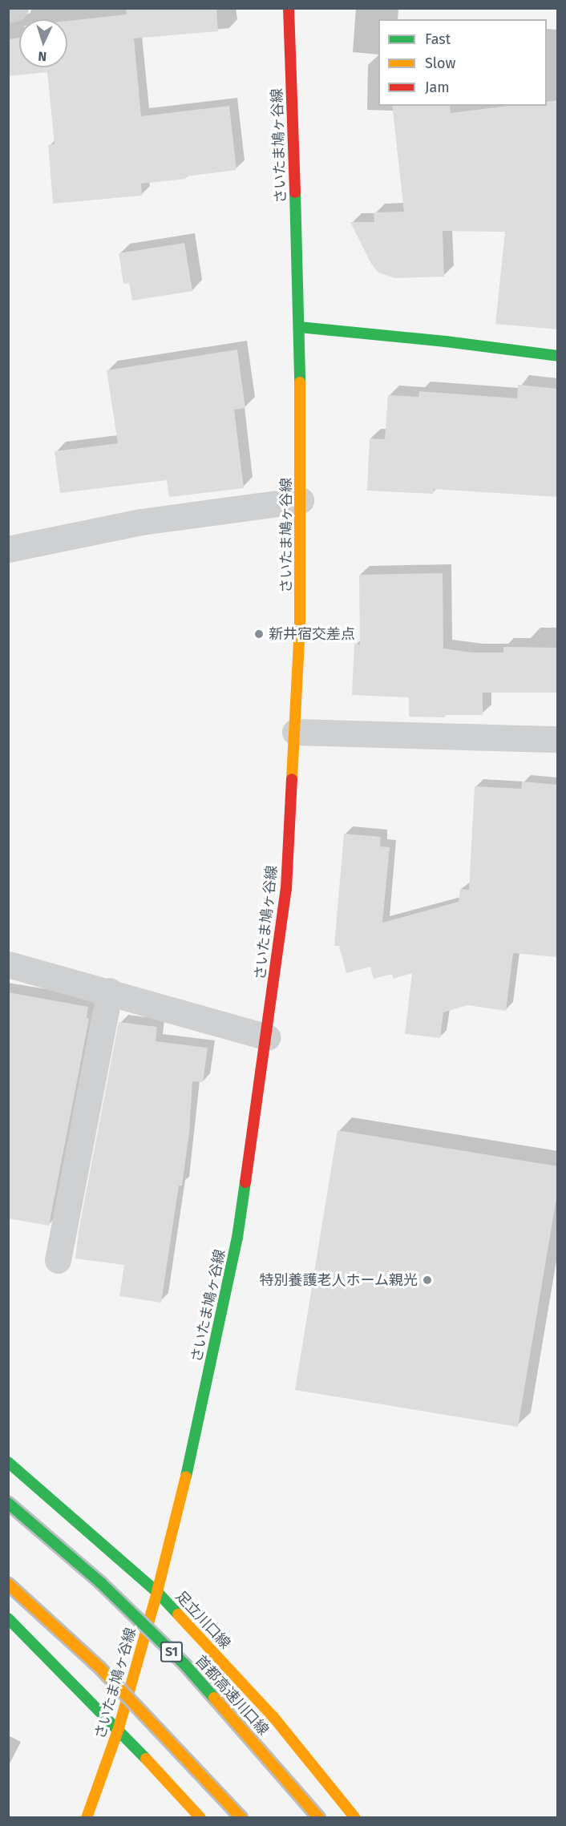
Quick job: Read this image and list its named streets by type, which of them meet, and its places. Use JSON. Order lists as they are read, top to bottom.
{
  "streets": {
    "main road": [
      "さいたま鳩ヶ谷線",
      "足立川口線",
      "S1",
      "首都高速川口線"
    ]
  },
  "crossings": [
    ["さいたま鳩ヶ谷線", "足立川口線"]
  ],
  "places": ["新井宿交差点", "特別養護老人ホーム親光"],
  "legend": ["Fast", "Slow", "Jam"],
  "north": "bottom"
}
